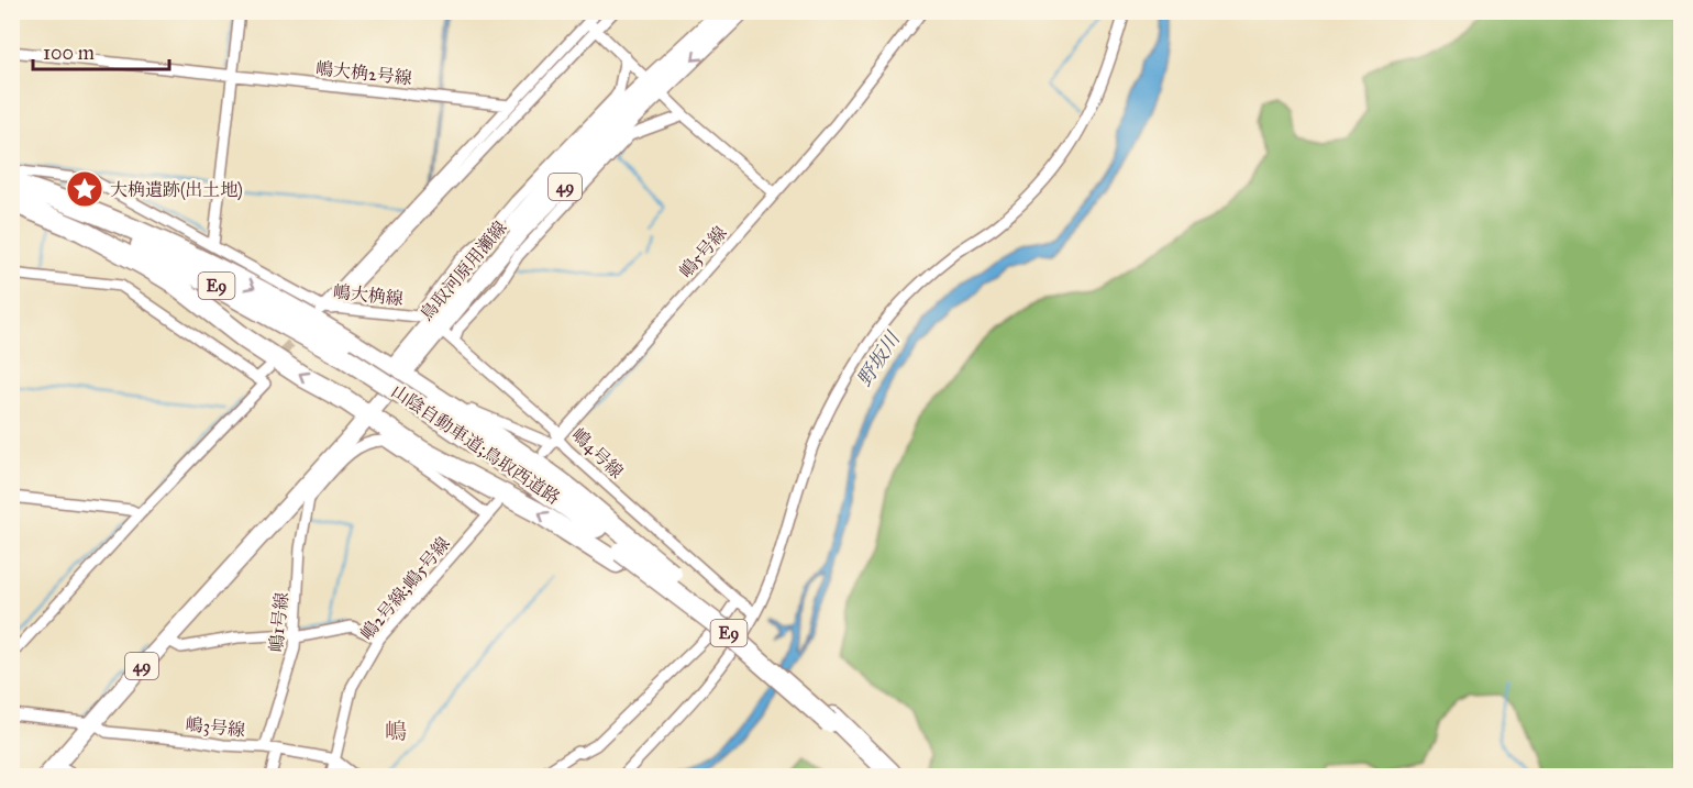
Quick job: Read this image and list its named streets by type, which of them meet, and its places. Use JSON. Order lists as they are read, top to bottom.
{
  "streets": {
    "highway": ["E9", "山陰自動車道;鳥取西道路"],
    "main road": ["49", "鳥取河原用瀬線"],
    "street": [
      "嶋大桷2号線",
      "嶋5号線",
      "嶋大桷線",
      "嶋4号線",
      "嶋2号線;嶋5号線",
      "嶋1号線",
      "嶋3号線"
    ]
  },
  "crossings": [
    ["嶋5号線", "嶋4号線"],
    ["鳥取河原用瀬線", "嶋大桷線"],
    ["鳥取河原用瀬線", "嶋4号線"],
    ["鳥取河原用瀬線", "嶋1号線"],
    ["鳥取河原用瀬線", "嶋3号線"],
    ["嶋大桷線", "嶋4号線"],
    ["嶋2号線;嶋5号線", "嶋3号線"],
    ["嶋1号線", "嶋3号線"]
  ],
  "districts": ["嶋"],
  "water": ["野坂川"],
  "places": {
    "place": ["大桷遺跡(出土地)"]
  },
  "scale_bar": "100 m"
}
